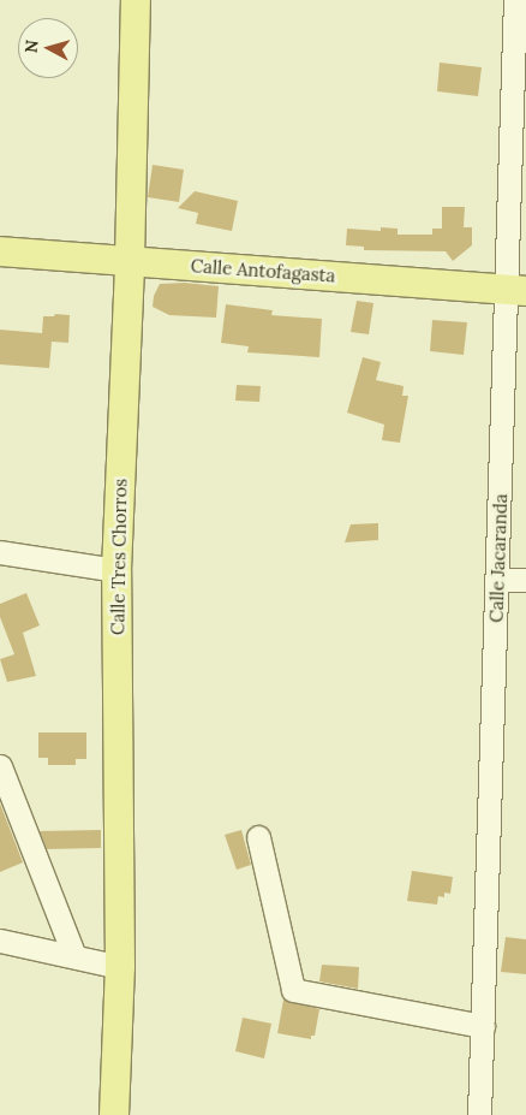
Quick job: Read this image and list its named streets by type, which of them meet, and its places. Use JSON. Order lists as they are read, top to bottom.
{
  "streets": {
    "main road": ["Calle Antofagasta", "Calle Tres Chorros"],
    "street": ["Calle Jacaranda"]
  },
  "crossings": [
    ["Calle Antofagasta", "Calle Tres Chorros"],
    ["Calle Antofagasta", "Calle Jacaranda"]
  ],
  "north": "left"
}
